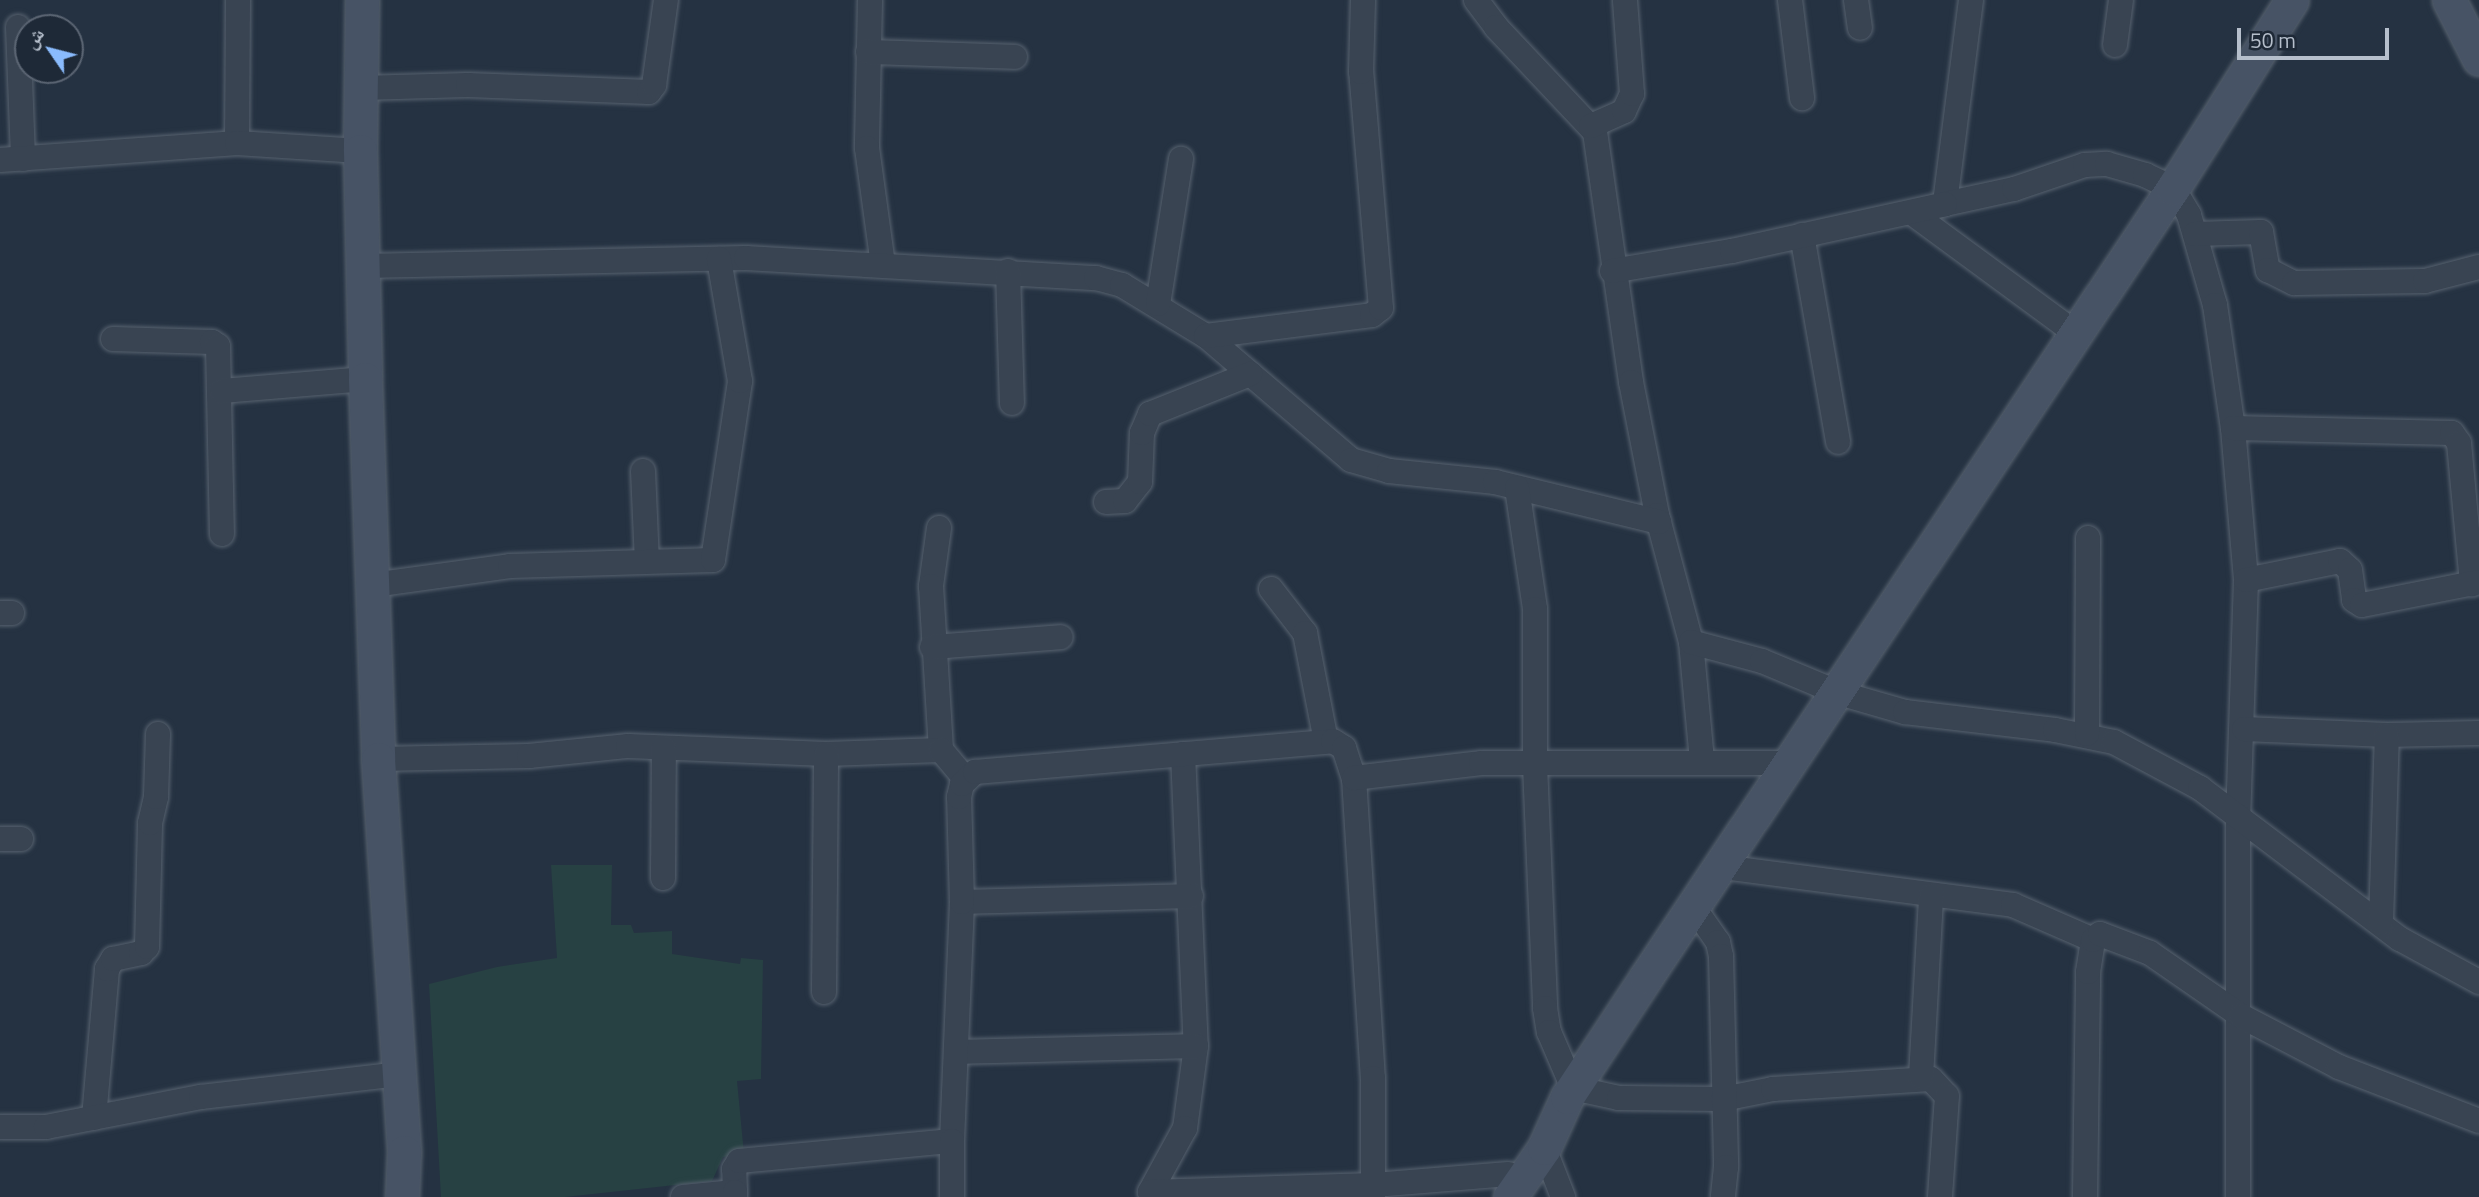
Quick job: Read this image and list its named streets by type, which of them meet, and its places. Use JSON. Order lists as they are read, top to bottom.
{
  "scale_bar": "50 m",
  "north": "top left"
}
